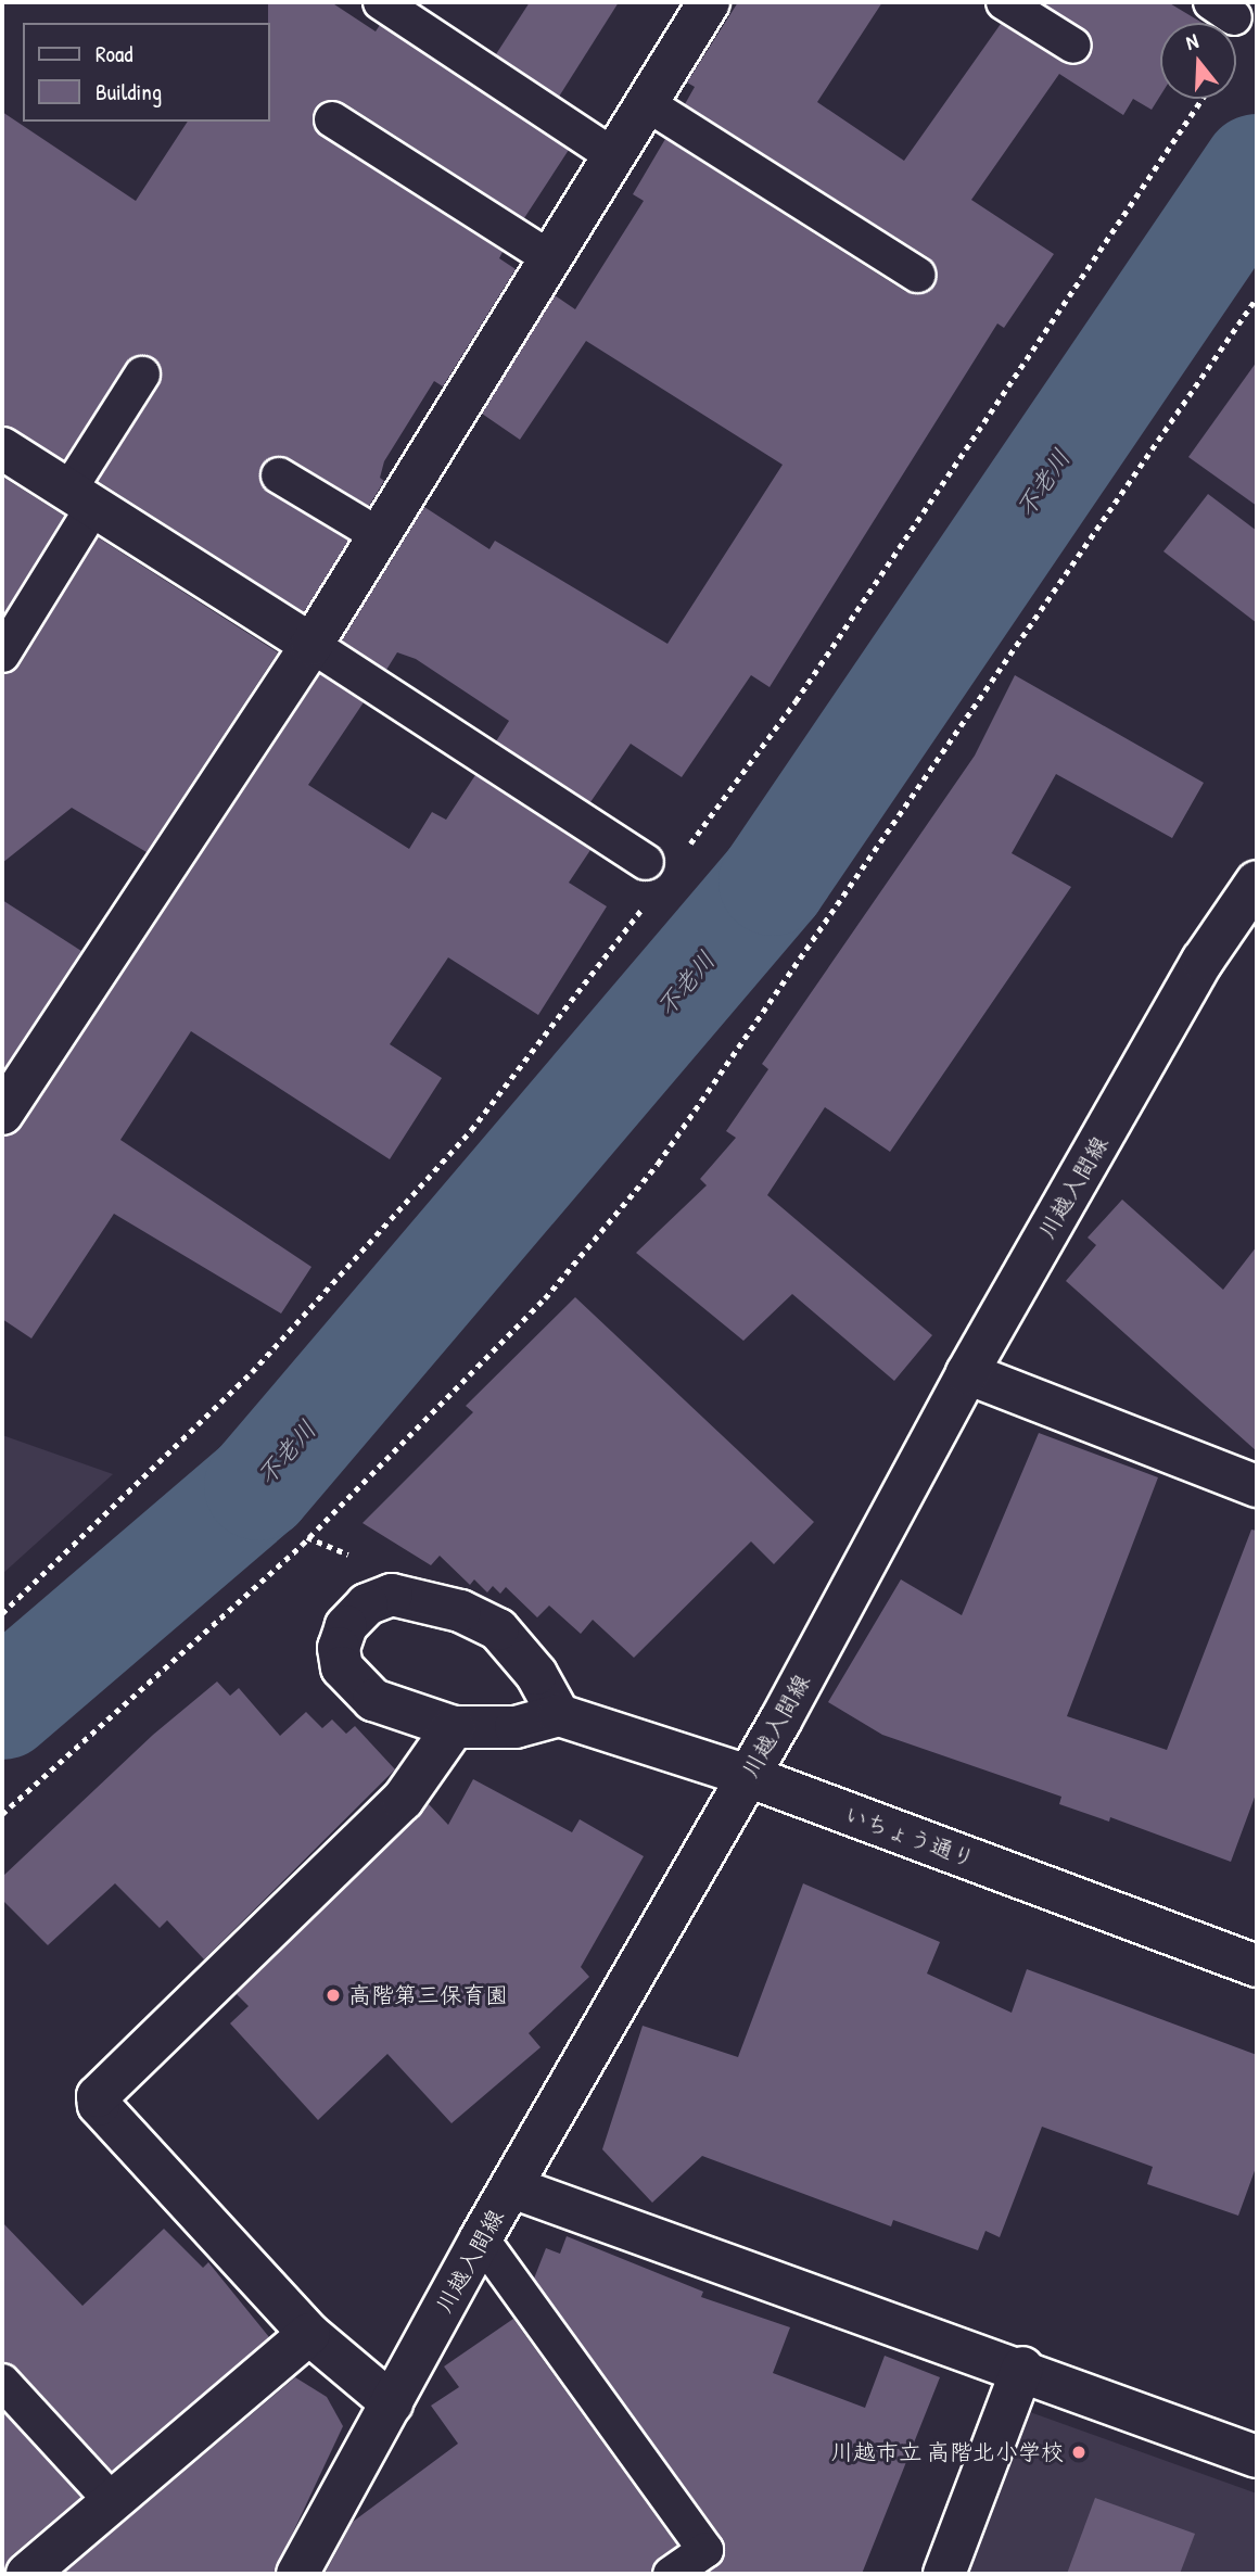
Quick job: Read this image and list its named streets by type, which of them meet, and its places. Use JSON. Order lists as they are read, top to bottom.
{
  "streets": {
    "street": ["川越入間線", "いちょう通り"]
  },
  "crossings": [
    ["川越入間線", "いちょう通り"]
  ],
  "water": ["不老川"],
  "places": ["高階第三保育園", "川越市立 高階北小学校"],
  "legend": ["Road", "Building"],
  "north": "top"
}
